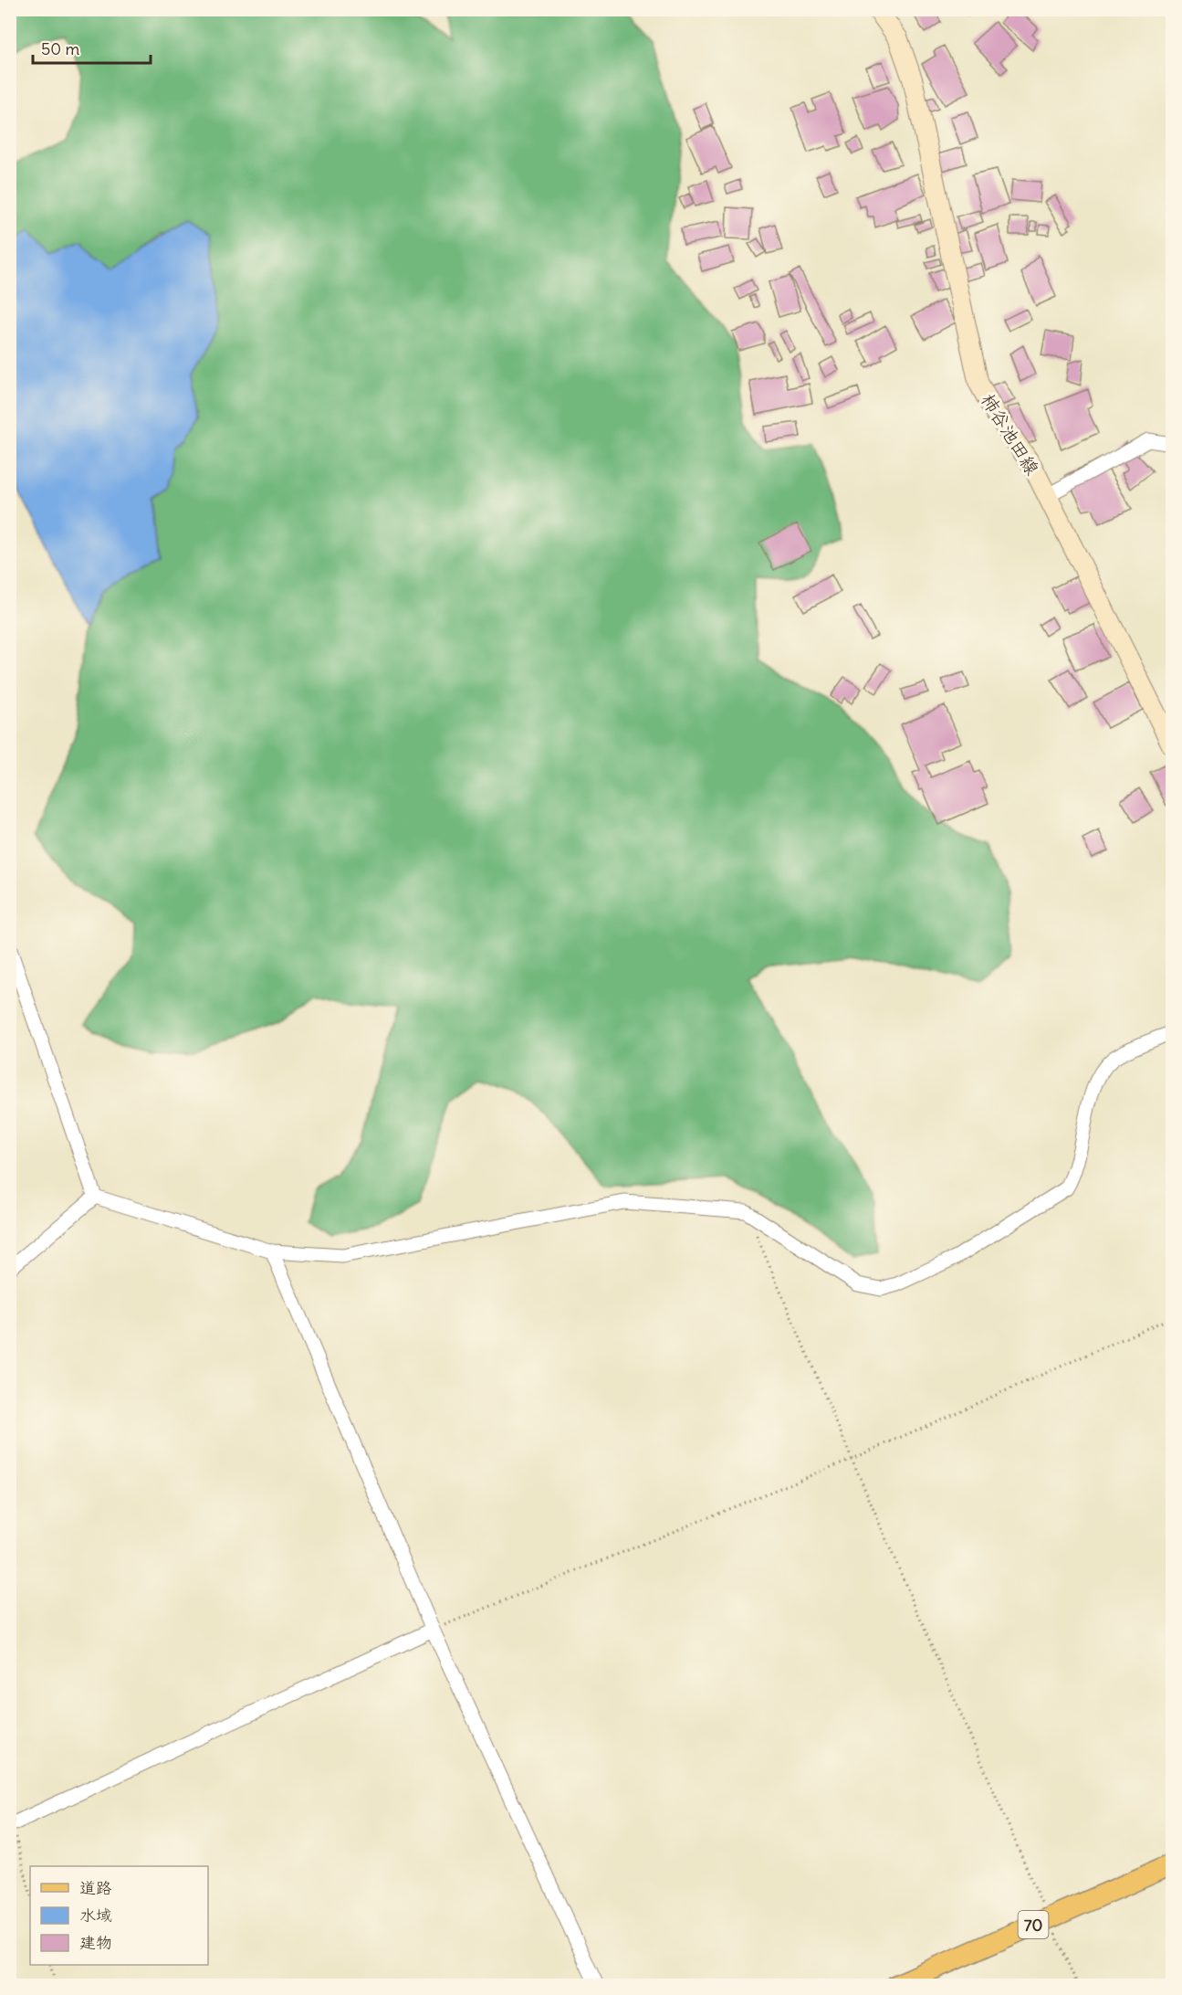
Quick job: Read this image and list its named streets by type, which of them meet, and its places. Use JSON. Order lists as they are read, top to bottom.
{
  "streets": {
    "main road": ["柿谷池田線", "70"]
  },
  "legend": ["道路", "水域", "建物"],
  "scale_bar": "50 m"
}
